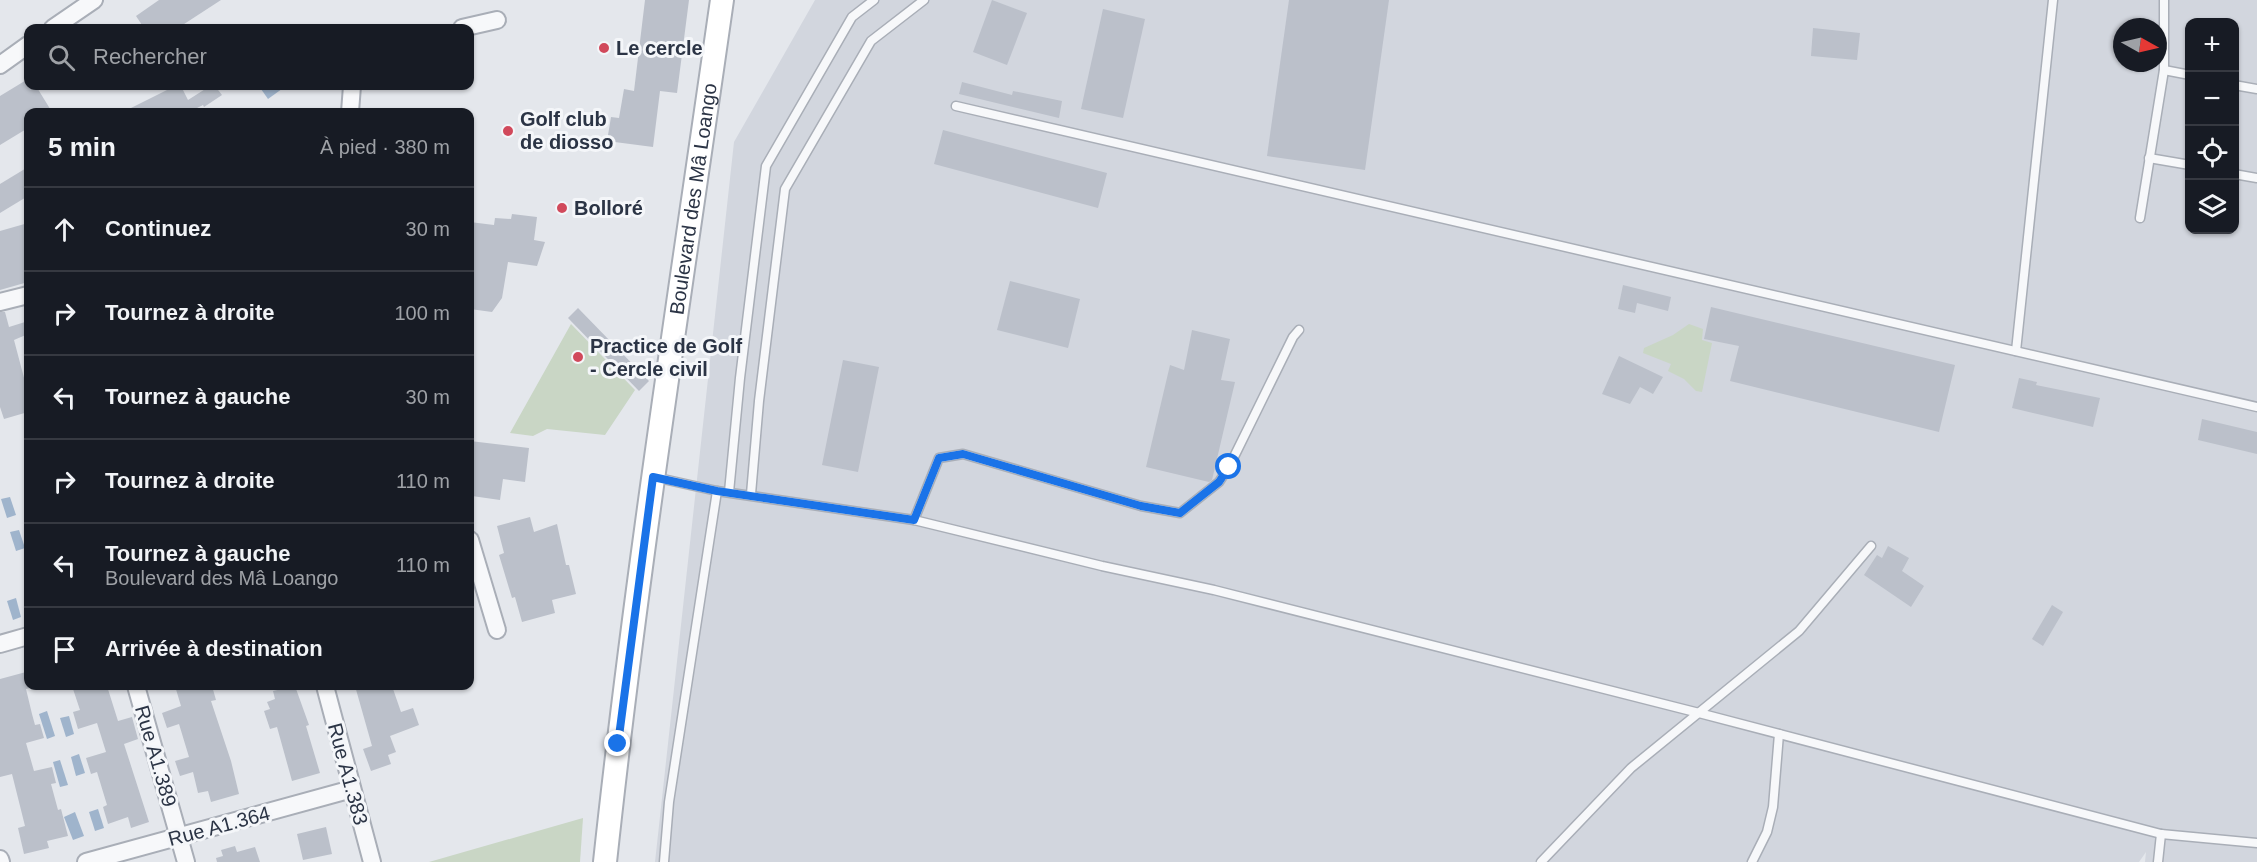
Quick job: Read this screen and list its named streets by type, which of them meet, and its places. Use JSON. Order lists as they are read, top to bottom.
{
  "streets": {
    "street": [
      "Boulevard des Mâ Loango",
      "Rue A1.389",
      "Rue A1.383",
      "Rue A1.364"
    ]
  },
  "crossings": [
    ["Rue A1.389", "Rue A1.364"],
    ["Rue A1.383", "Rue A1.364"]
  ],
  "places": [
    "Le cercle",
    "Golf club de diosso",
    "Bolloré",
    "Practice de Golf - Cercle civil"
  ],
  "north": "right",
  "page": {
    "map_buttons": ["+", "−"],
    "search": "Rechercher",
    "heading": ["5 min", "À pied · 380 m"],
    "list": [
      ["Continuez", "30 m"],
      ["Tournez à droite", "100 m"],
      ["Tournez à gauche", "30 m"],
      ["Tournez à droite", "110 m"],
      ["Tournez à gauche", "Boulevard des Mâ Loango", "110 m"],
      "Arrivée à destination"
    ]
  }
}
